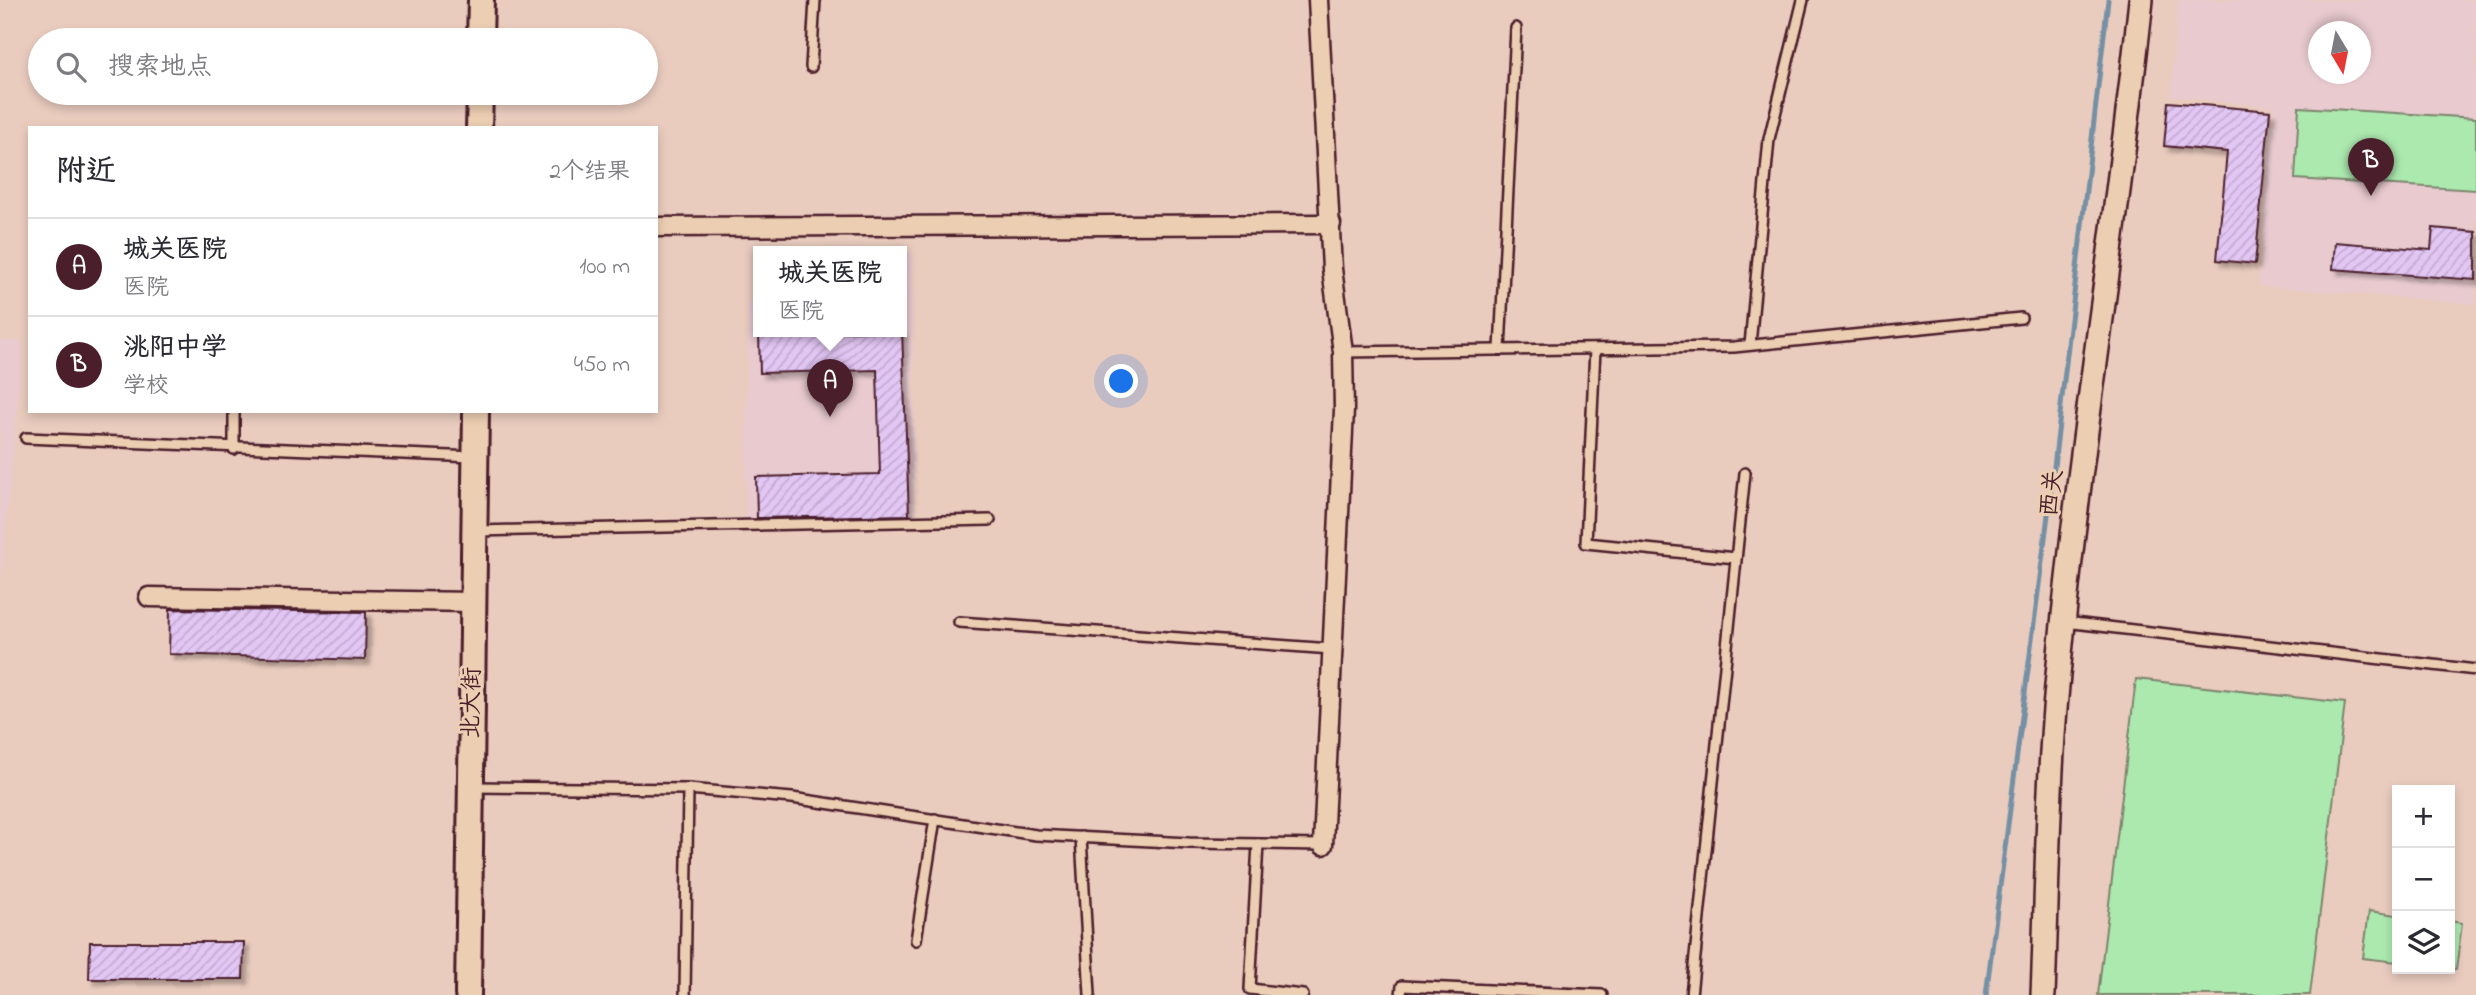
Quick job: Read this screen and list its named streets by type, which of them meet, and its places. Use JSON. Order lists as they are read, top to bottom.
{
  "streets": {
    "main road": ["北大街"],
    "street": ["西关"]
  },
  "north": "bottom",
  "page": {
    "search": "搜索地点",
    "heading": ["附近", "2个结果"],
    "pins": ["B", "A"],
    "list": [
      {
        "mark": "A",
        "name": "城关医院",
        "note": "医院",
        "value": "100 m"
      },
      {
        "mark": "B",
        "name": "洮阳中学",
        "note": "学校",
        "value": "450 m"
      }
    ],
    "popup": ["城关医院", "医院"],
    "map_buttons": ["+", "−"]
  }
}
